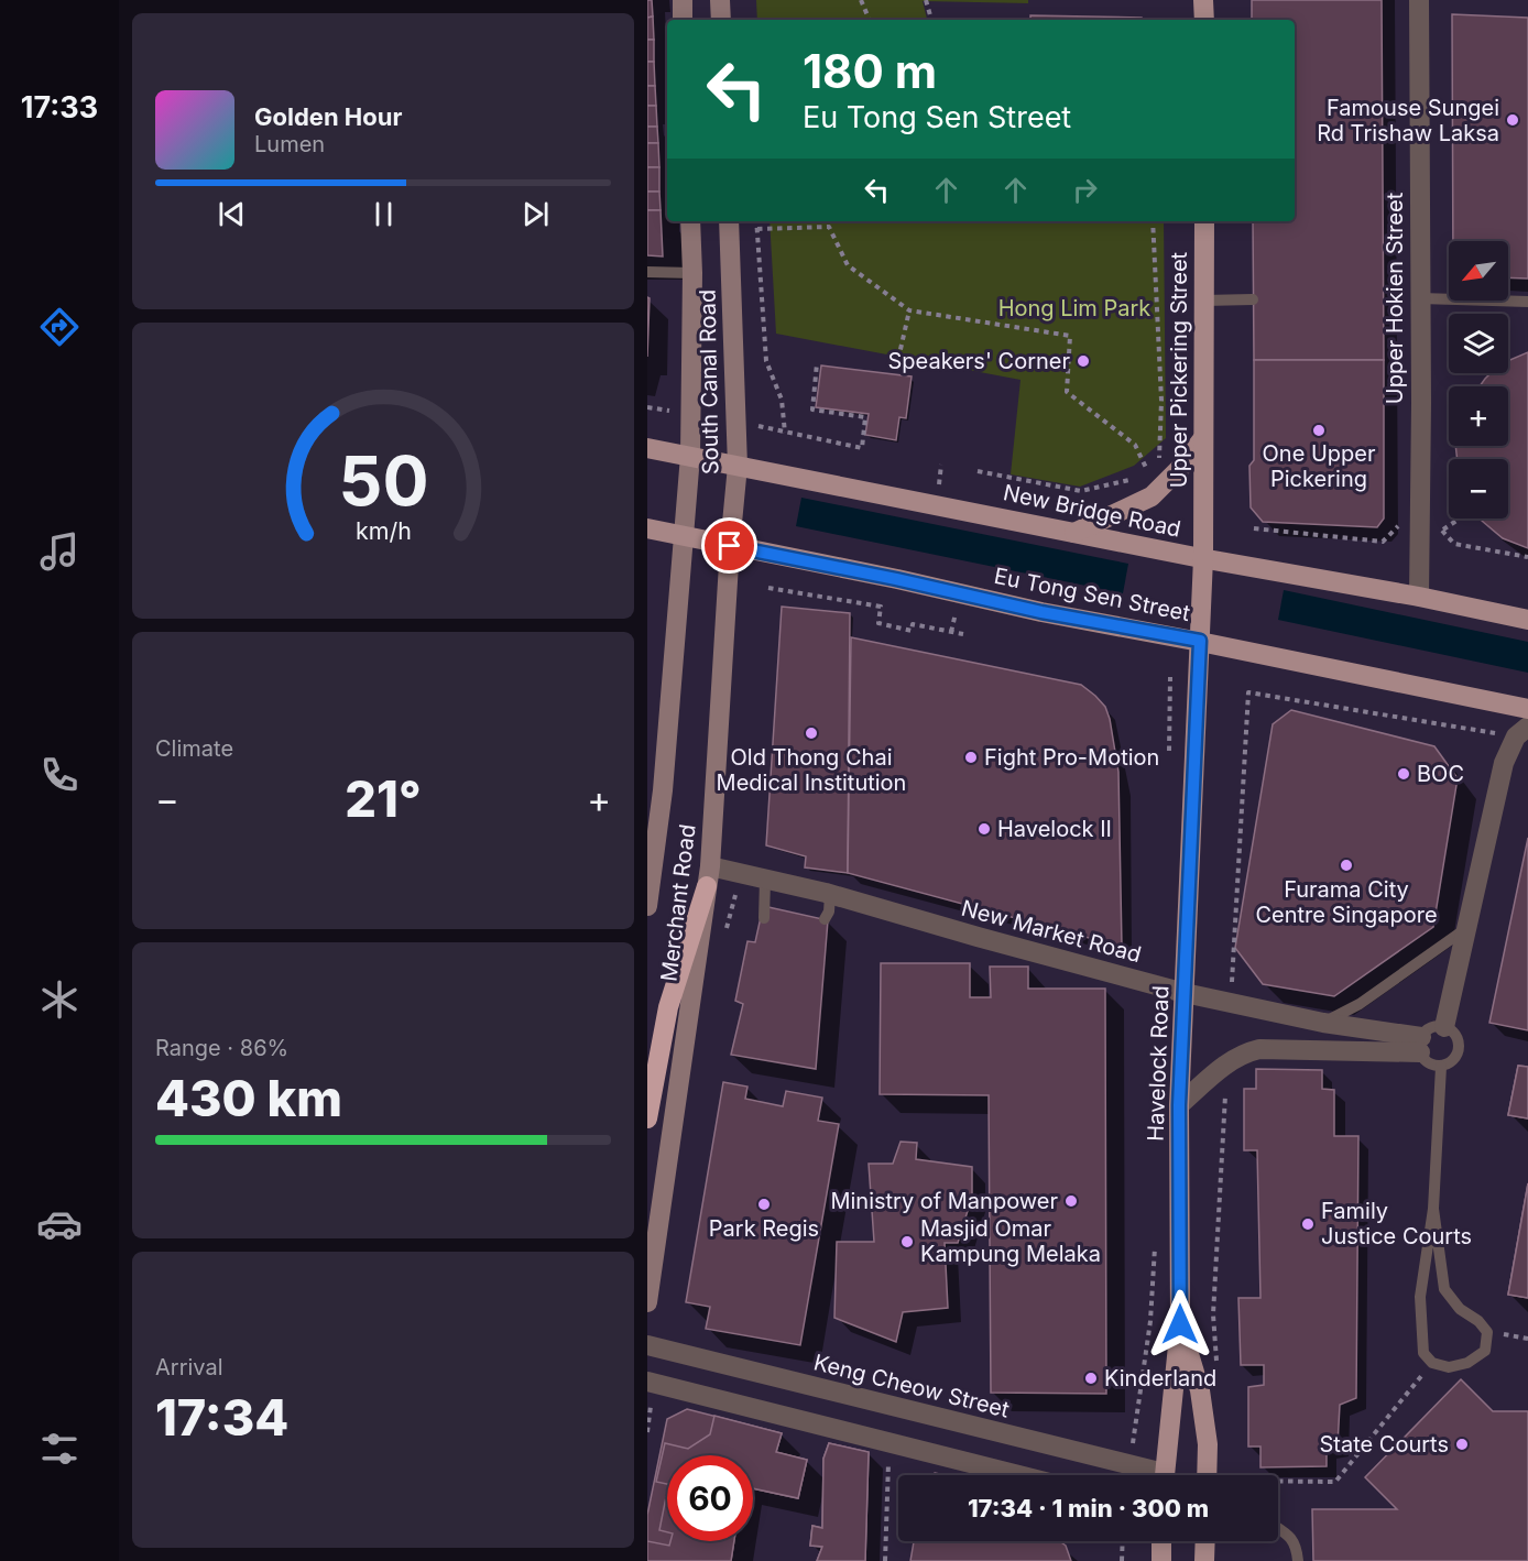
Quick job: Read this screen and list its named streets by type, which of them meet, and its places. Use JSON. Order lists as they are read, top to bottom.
{
  "streets": {
    "main road": [
      "Upper Pickering Street",
      "New Bridge Road",
      "Eu Tong Sen Street",
      "Havelock Road"
    ],
    "street": [
      "Upper Hokien Street",
      "South Canal Road",
      "Merchant Road",
      "New Market Road",
      "Keng Cheow Street"
    ]
  },
  "crossings": [
    ["Upper Hokien Street", "New Bridge Road"],
    ["Upper Pickering Street", "New Bridge Road"],
    ["Upper Pickering Street", "Eu Tong Sen Street"],
    ["Upper Pickering Street", "Havelock Road"],
    ["South Canal Road", "New Bridge Road"],
    ["South Canal Road", "Eu Tong Sen Street"],
    ["South Canal Road", "Merchant Road"],
    ["New Bridge Road", "Merchant Road"],
    ["Eu Tong Sen Street", "Merchant Road"],
    ["Eu Tong Sen Street", "Havelock Road"],
    ["Merchant Road", "New Market Road"],
    ["New Market Road", "Havelock Road"]
  ],
  "parks": ["Hong Lim Park"],
  "places": [
    "Famouse Sungei Rd Trishaw Laksa",
    "Speakers' Corner",
    "One Upper Pickering",
    "Old Thong Chai Medical Institution",
    "Fight Pro-Motion",
    "BOC",
    "Havelock II",
    "Furama City Centre Singapore",
    "Ministry of Manpower",
    "Park Regis",
    "Family Justice Courts",
    "Masjid Omar Kampung Melaka",
    "Kinderland",
    "State Courts"
  ],
  "north": "bottom left",
  "page": {
    "tabs": "17:33",
    "turn": ["180 m", "Eu Tong Sen Street"],
    "song": ["Golden Hour", "Lumen"],
    "map_buttons": ["+", "−"],
    "tile": [
      "Climate",
      ["Range · 86%", "430 km"],
      ["Arrival", "17:34"]
    ],
    "heat": ["−", "21°", "+"],
    "limit": "60",
    "trip": "17:34 · 1 min · 300 m",
    "gauge": ["50", "km/h"]
  }
}
